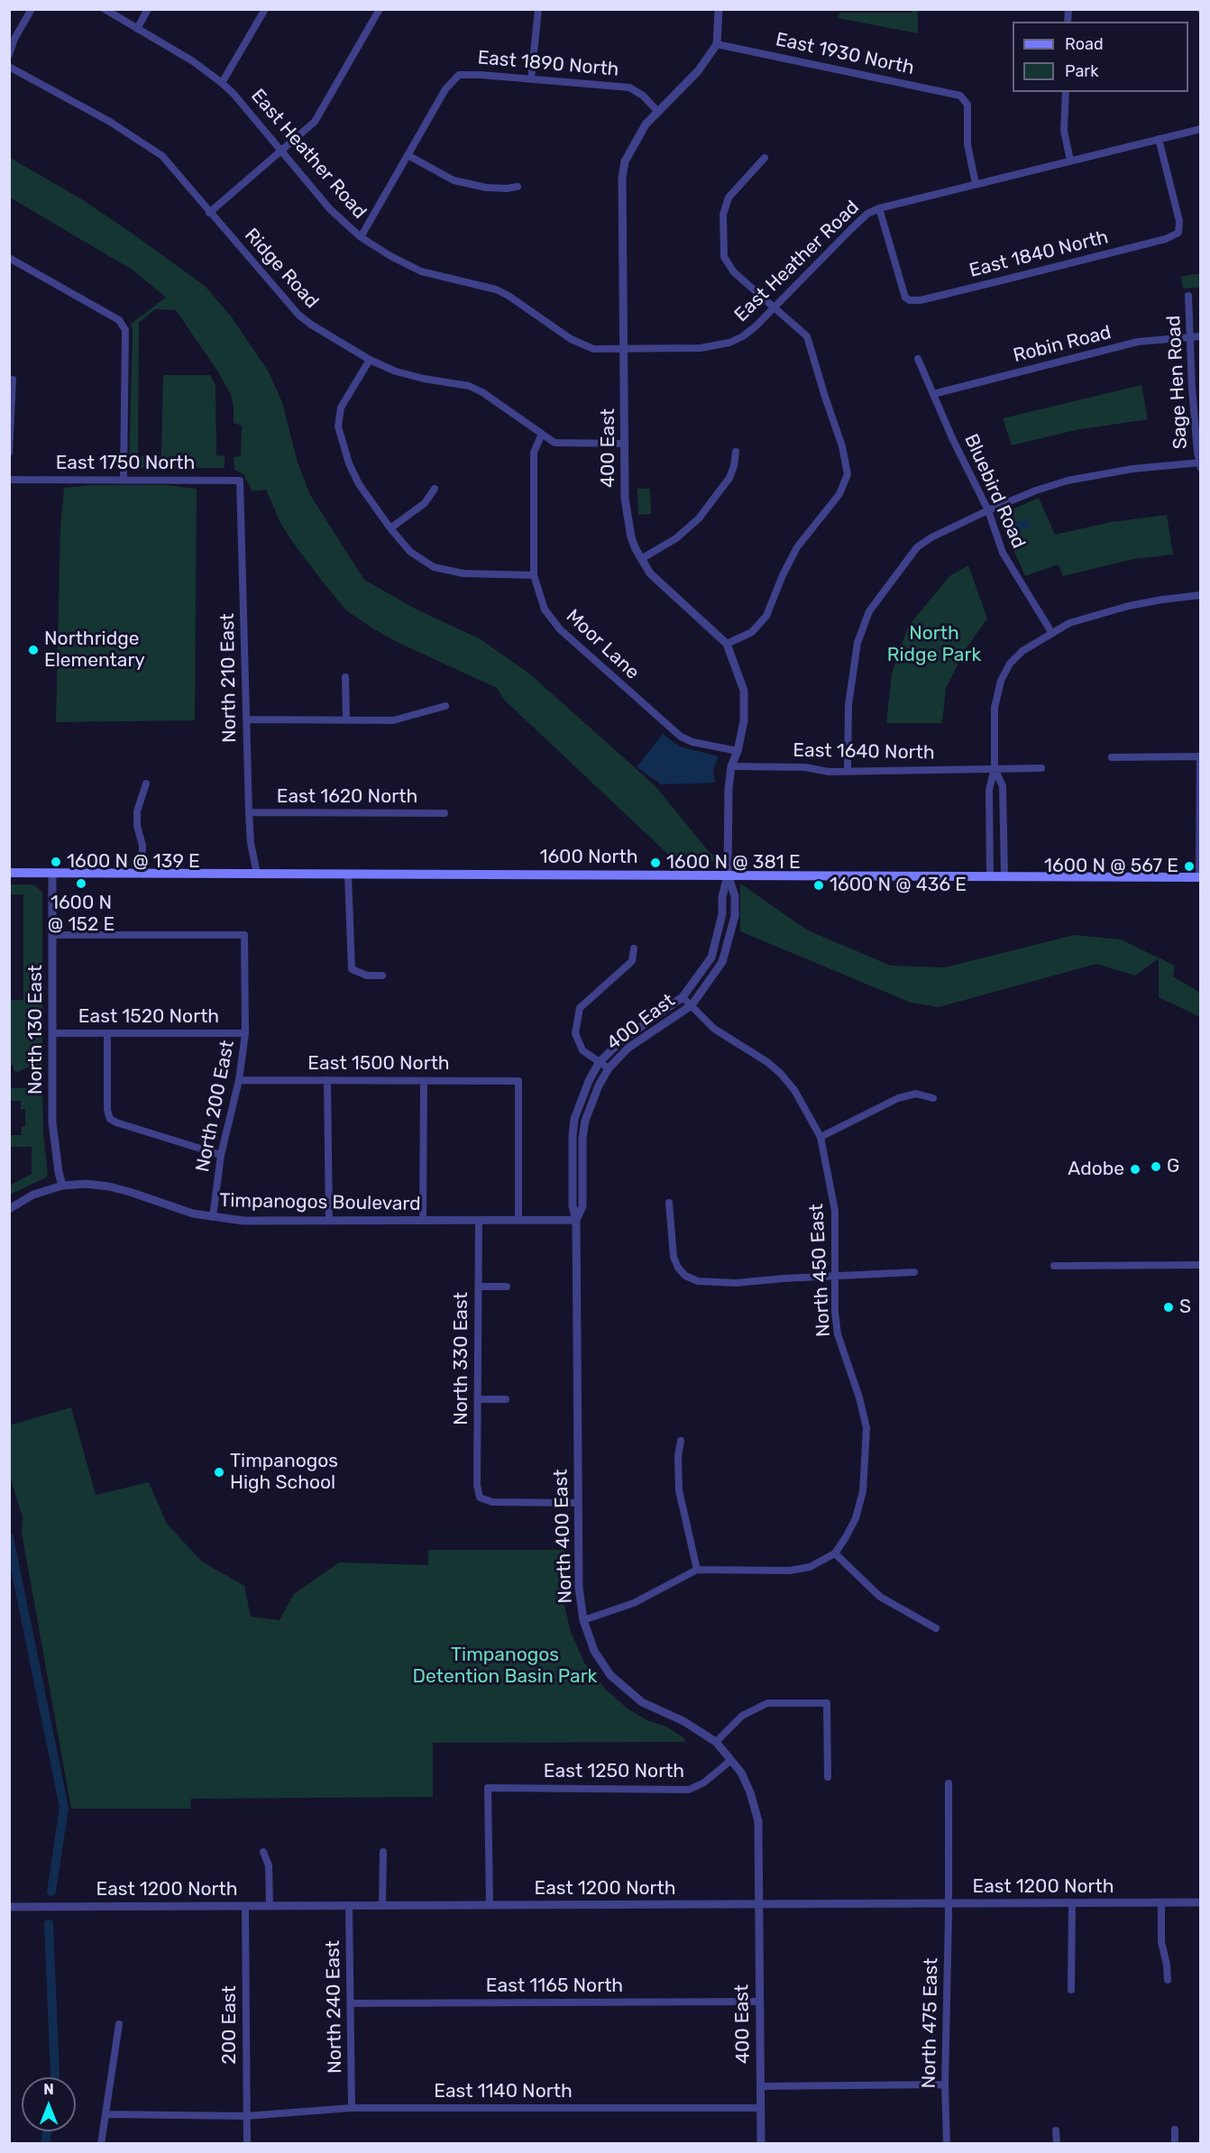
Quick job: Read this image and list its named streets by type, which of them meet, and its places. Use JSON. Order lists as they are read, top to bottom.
{
  "streets": {
    "main road": ["1600 North"],
    "street": [
      "East 1930 North",
      "East 1890 North",
      "East Heather Road",
      "East 1840 North",
      "Ridge Road",
      "Robin Road",
      "Sage Hen Road",
      "400 East",
      "East 1750 North",
      "Bluebird Road",
      "Moor Lane",
      "North 210 East",
      "East 1640 North",
      "East 1620 North",
      "East 1520 North",
      "North 130 East",
      "East 1500 North",
      "North 200 East",
      "Timpanogos Boulevard",
      "North 450 East",
      "North 330 East",
      "North 400 East",
      "East 1250 North",
      "East 1200 North",
      "East 1165 North",
      "North 240 East",
      "North 475 East",
      "200 East",
      "East 1140 North"
    ]
  },
  "crossings": [
    ["East 1930 North", "East Heather Road"],
    ["East 1930 North", "400 East"],
    ["East 1890 North", "400 East"],
    ["East Heather Road", "East 1840 North"],
    ["East Heather Road", "400 East"],
    ["Ridge Road", "400 East"],
    ["Ridge Road", "Moor Lane"],
    ["Robin Road", "Sage Hen Road"],
    ["Robin Road", "Bluebird Road"],
    ["400 East", "Moor Lane"],
    ["400 East", "East 1640 North"],
    ["400 East", "1600 North"],
    ["400 East", "Timpanogos Boulevard"],
    ["400 East", "North 450 East"],
    ["400 East", "North 400 East"],
    ["400 East", "East 1200 North"],
    ["400 East", "East 1165 North"],
    ["400 East", "East 1140 North"],
    ["East 1750 North", "North 210 East"],
    ["North 210 East", "East 1620 North"],
    ["North 210 East", "1600 North"],
    ["1600 North", "North 130 East"],
    ["East 1520 North", "North 130 East"],
    ["East 1520 North", "North 200 East"],
    ["North 130 East", "North 200 East"],
    ["North 130 East", "Timpanogos Boulevard"],
    ["East 1500 North", "North 200 East"],
    ["East 1500 North", "Timpanogos Boulevard"],
    ["North 200 East", "Timpanogos Boulevard"],
    ["Timpanogos Boulevard", "North 330 East"],
    ["Timpanogos Boulevard", "North 400 East"],
    ["North 330 East", "North 400 East"],
    ["North 400 East", "East 1250 North"],
    ["North 400 East", "East 1200 North"],
    ["East 1250 North", "East 1200 North"],
    ["East 1200 North", "North 240 East"],
    ["East 1200 North", "North 475 East"],
    ["East 1200 North", "200 East"],
    ["East 1165 North", "North 240 East"],
    ["North 240 East", "East 1140 North"],
    ["200 East", "East 1140 North"]
  ],
  "parks": ["North Ridge Park", "Timpanogos Detention Basin Park"],
  "places": [
    "Northridge Elementary",
    "1600 N @ 139 E",
    "1600 N @ 381 E",
    "1600 N @ 567 E",
    "1600 N @ 152 E",
    "1600 N @ 436 E",
    "G",
    "Adobe",
    "S",
    "Timpanogos High School"
  ],
  "legend": ["Road", "Park"],
  "north": "top"
}
